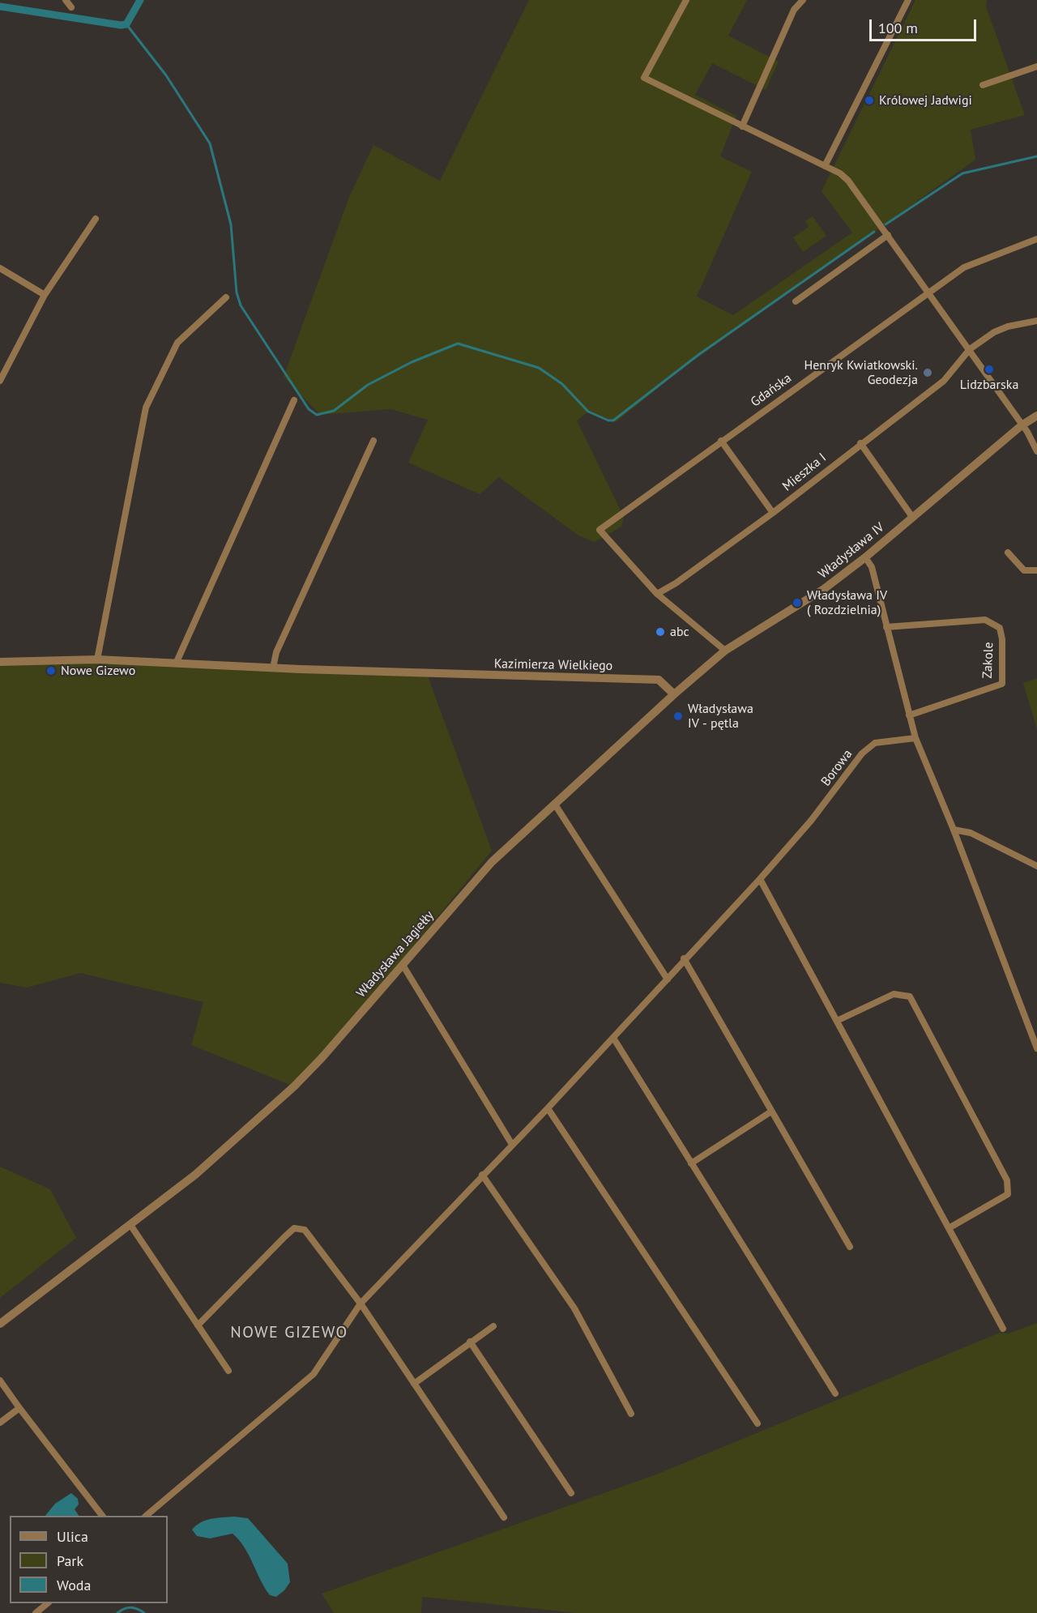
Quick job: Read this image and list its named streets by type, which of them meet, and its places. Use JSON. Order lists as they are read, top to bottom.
{
  "streets": {
    "street": [
      "Gdańska",
      "Mieszka I",
      "Władysława IV",
      "Zakole",
      "Kazimierza Wielkiego",
      "Borowa",
      "Władysława Jagiełły"
    ]
  },
  "crossings": [
    ["Gdańska", "Mieszka I"],
    ["Władysława IV", "Kazimierza Wielkiego"],
    ["Władysława IV", "Władysława Jagiełły"],
    ["Kazimierza Wielkiego", "Władysława Jagiełły"]
  ],
  "districts": ["NOWE GIZEWO"],
  "places": [
    "Królowej Jadwigi",
    "Lidzbarska",
    "Henryk Kwiatkowski. Geodezja",
    "Władysława IV ( Rozdzielnia)",
    "abc",
    "Nowe Gizewo",
    "Władysława IV - pętla"
  ],
  "legend": ["Ulica", "Park", "Woda"],
  "scale_bar": "100 m"
}
